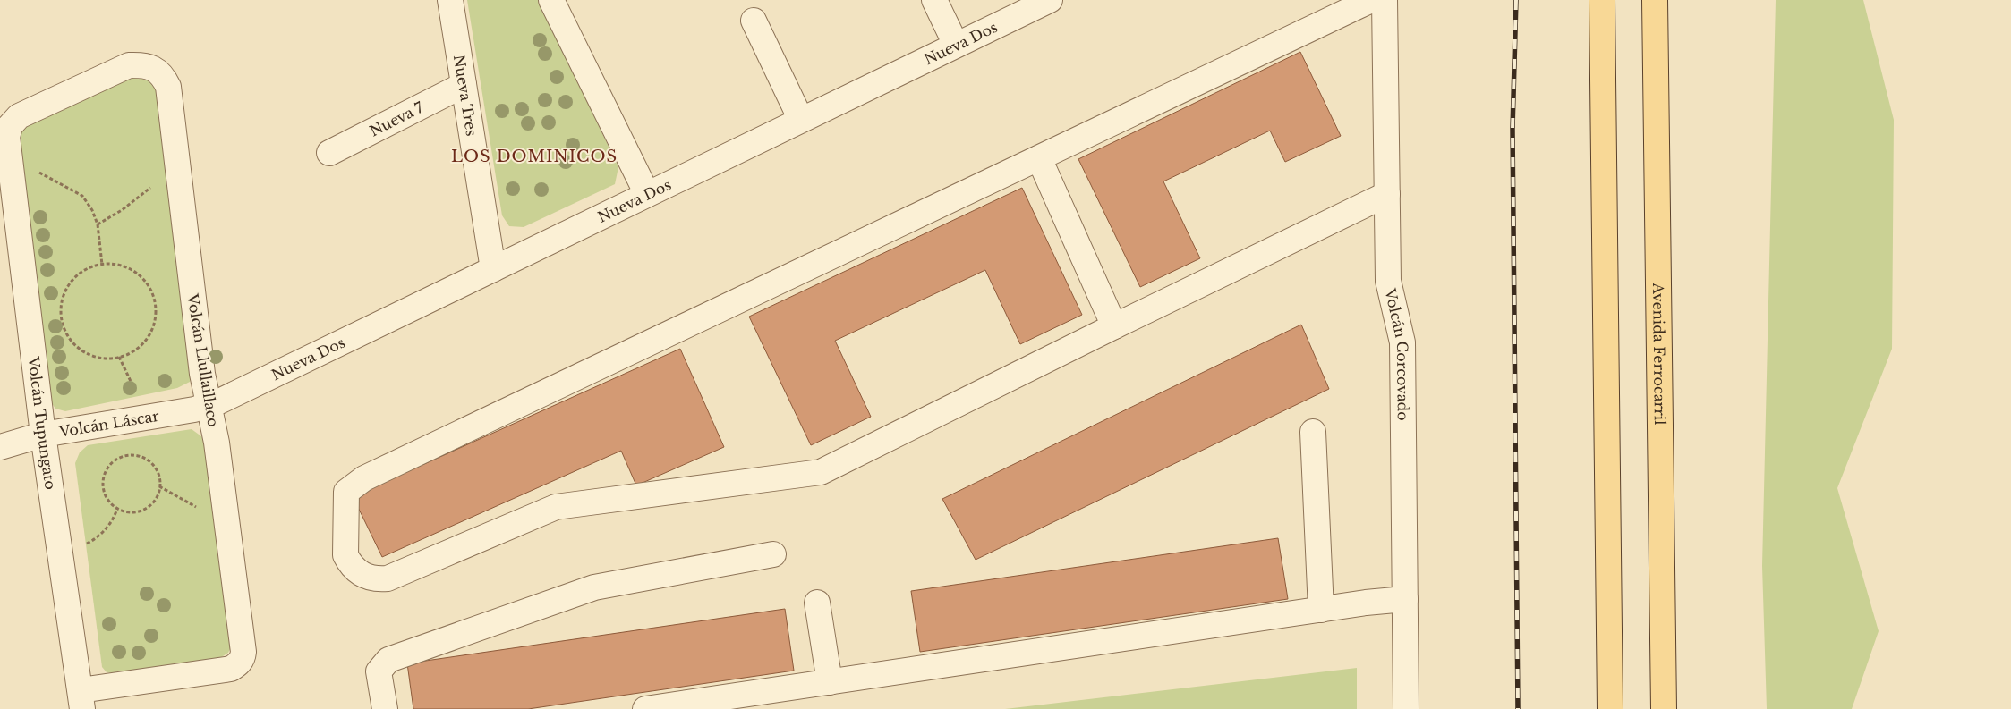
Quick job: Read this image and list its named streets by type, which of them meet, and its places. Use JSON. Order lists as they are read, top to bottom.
{
  "streets": {
    "main road": ["Avenida Ferrocarril"],
    "street": [
      "Nueva Dos",
      "Nueva Tres",
      "Nueva 7",
      "Volcán Corcovado",
      "Volcán Llullaillaco",
      "Volcán Tupungato",
      "Volcán Láscar"
    ]
  },
  "crossings": [
    ["Nueva Dos", "Nueva Tres"],
    ["Nueva Dos", "Volcán Llullaillaco"],
    ["Nueva Dos", "Volcán Láscar"],
    ["Nueva Tres", "Nueva 7"],
    ["Volcán Llullaillaco", "Volcán Tupungato"],
    ["Volcán Llullaillaco", "Volcán Láscar"],
    ["Volcán Tupungato", "Volcán Láscar"]
  ],
  "districts": ["LOS DOMINICOS"]
}
